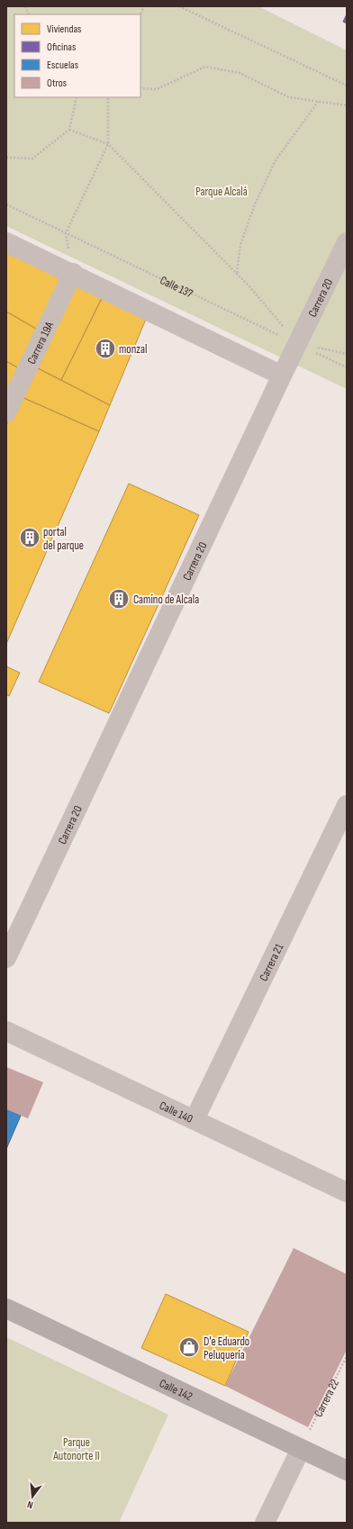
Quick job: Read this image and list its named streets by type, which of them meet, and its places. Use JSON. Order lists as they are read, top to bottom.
{
  "streets": {
    "main road": ["Calle 142"],
    "street": [
      "Carrera 20",
      "Carrera 19A",
      "Carrera 21",
      "Calle 140"
    ],
    "path": ["Calle 137", "Carrera 22"]
  },
  "crossings": [
    ["Calle 137", "Carrera 20"],
    ["Carrera 21", "Calle 140"],
    ["Calle 142", "Carrera 22"]
  ],
  "parks": ["Parque Alcalá", "Parque Autonorte II"],
  "places": {
    "building": ["monzal", "portal del parque", "Camino de Alcala"],
    "shop": ["D'e Eduardo Peluquería"]
  },
  "legend": [
    "Viviendas",
    "Oficinas",
    "Escuelas",
    "Otros"
  ],
  "north": "bottom"
}
